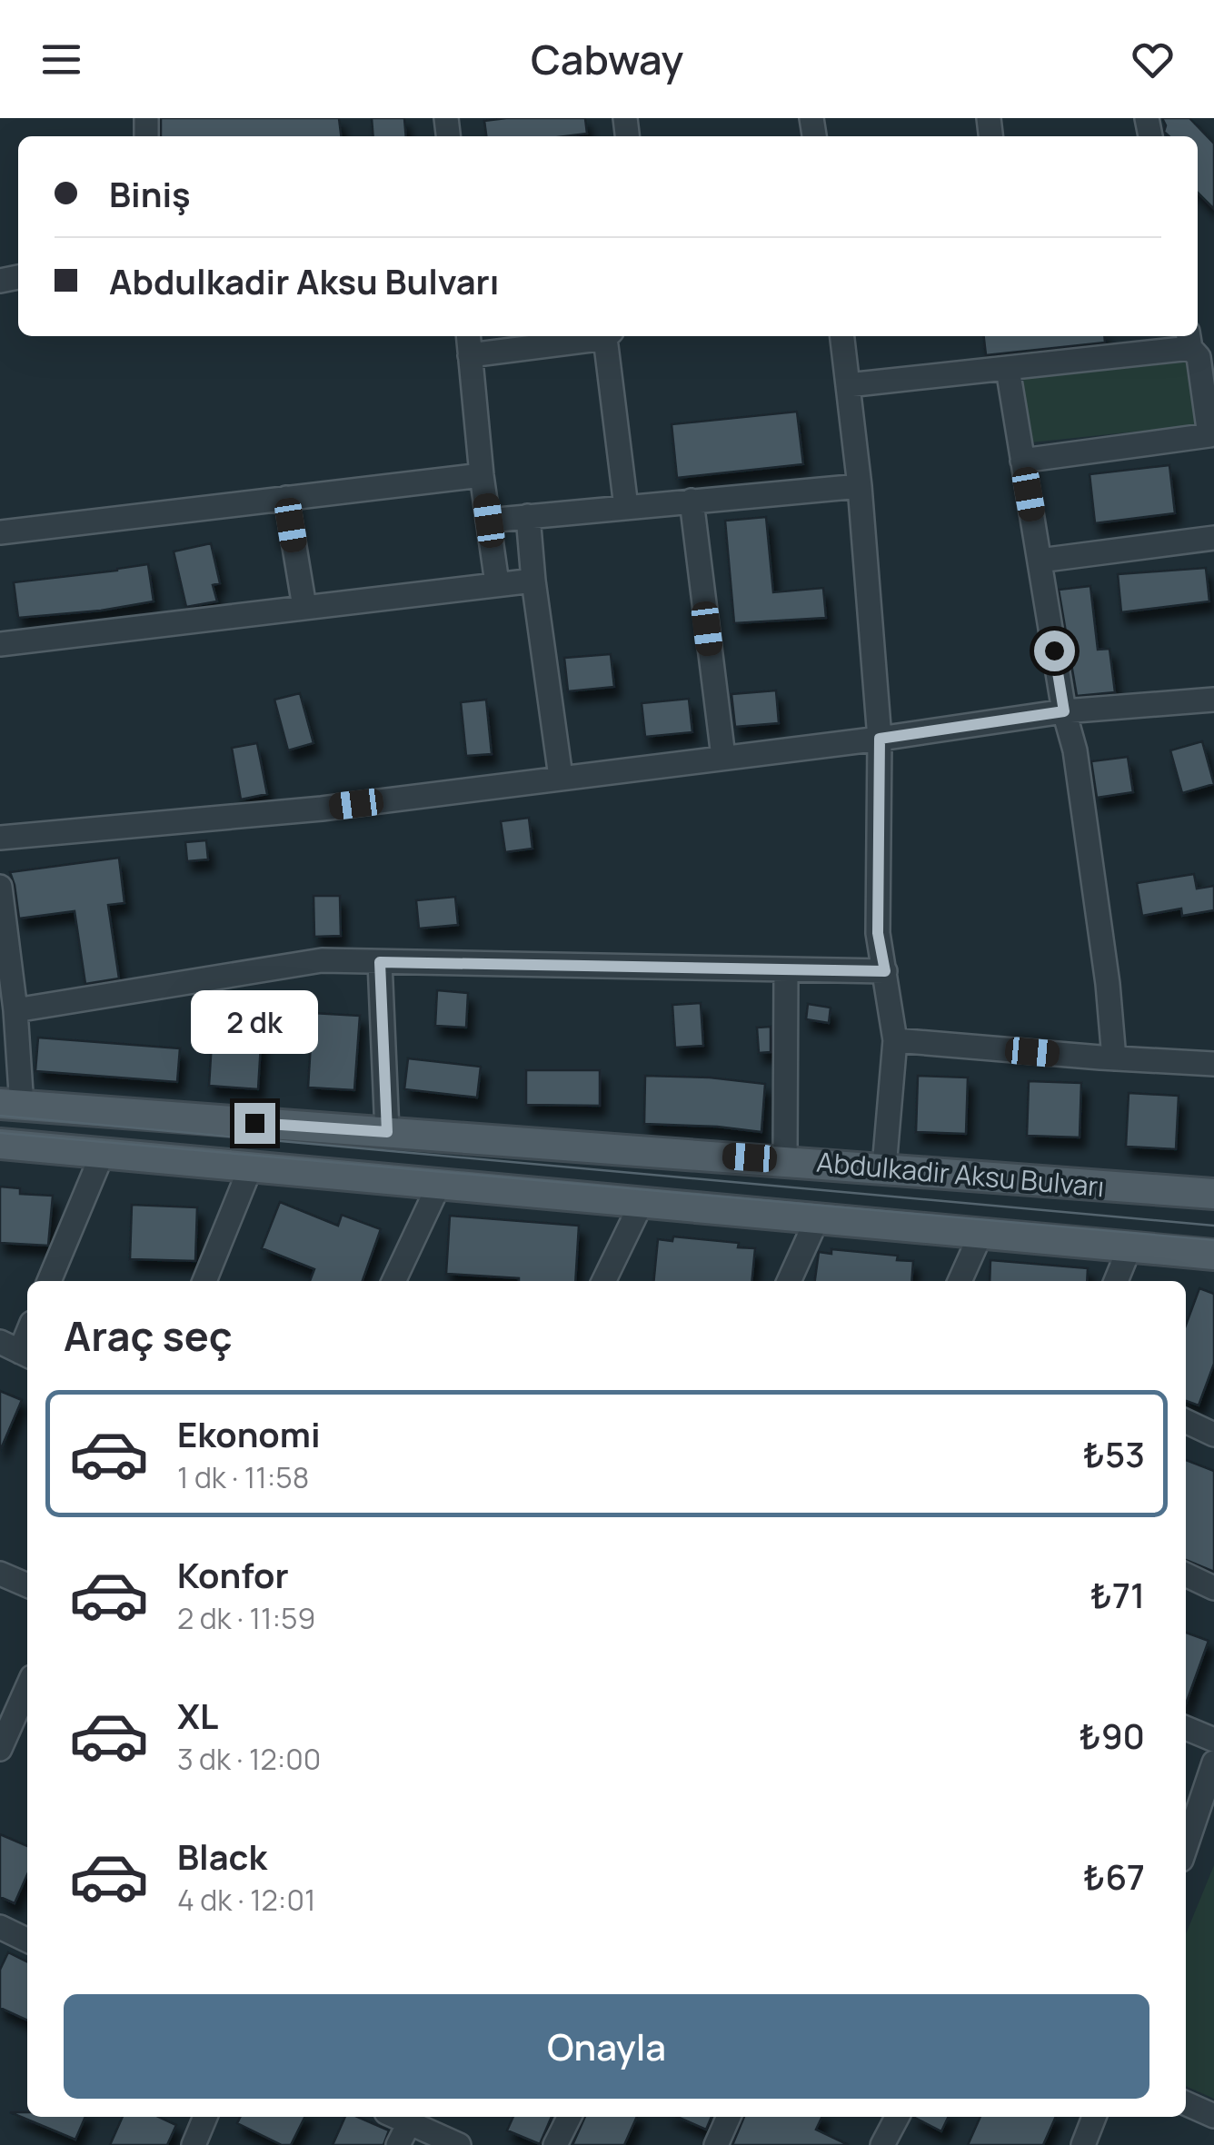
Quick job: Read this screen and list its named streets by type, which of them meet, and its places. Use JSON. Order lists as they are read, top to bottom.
{
  "streets": {
    "main road": ["Abdulkadir Aksu Bulvarı"]
  },
  "page": {
    "header": "Cabway",
    "banner": ["Biniş", "Abdulkadir Aksu Bulvarı"],
    "bubble": "2 dk",
    "heading": "Araç seç",
    "list": [
      {
        "name": "Ekonomi",
        "note": "1 dk · 11:58",
        "value": "₺53"
      },
      {
        "name": "Konfor",
        "note": "2 dk · 11:59",
        "value": "₺71"
      },
      {
        "name": "XL",
        "note": "3 dk · 12:00",
        "value": "₺90"
      },
      {
        "name": "Black",
        "note": "4 dk · 12:01",
        "value": "₺67"
      }
    ],
    "buttons": "Onayla"
  }
}
